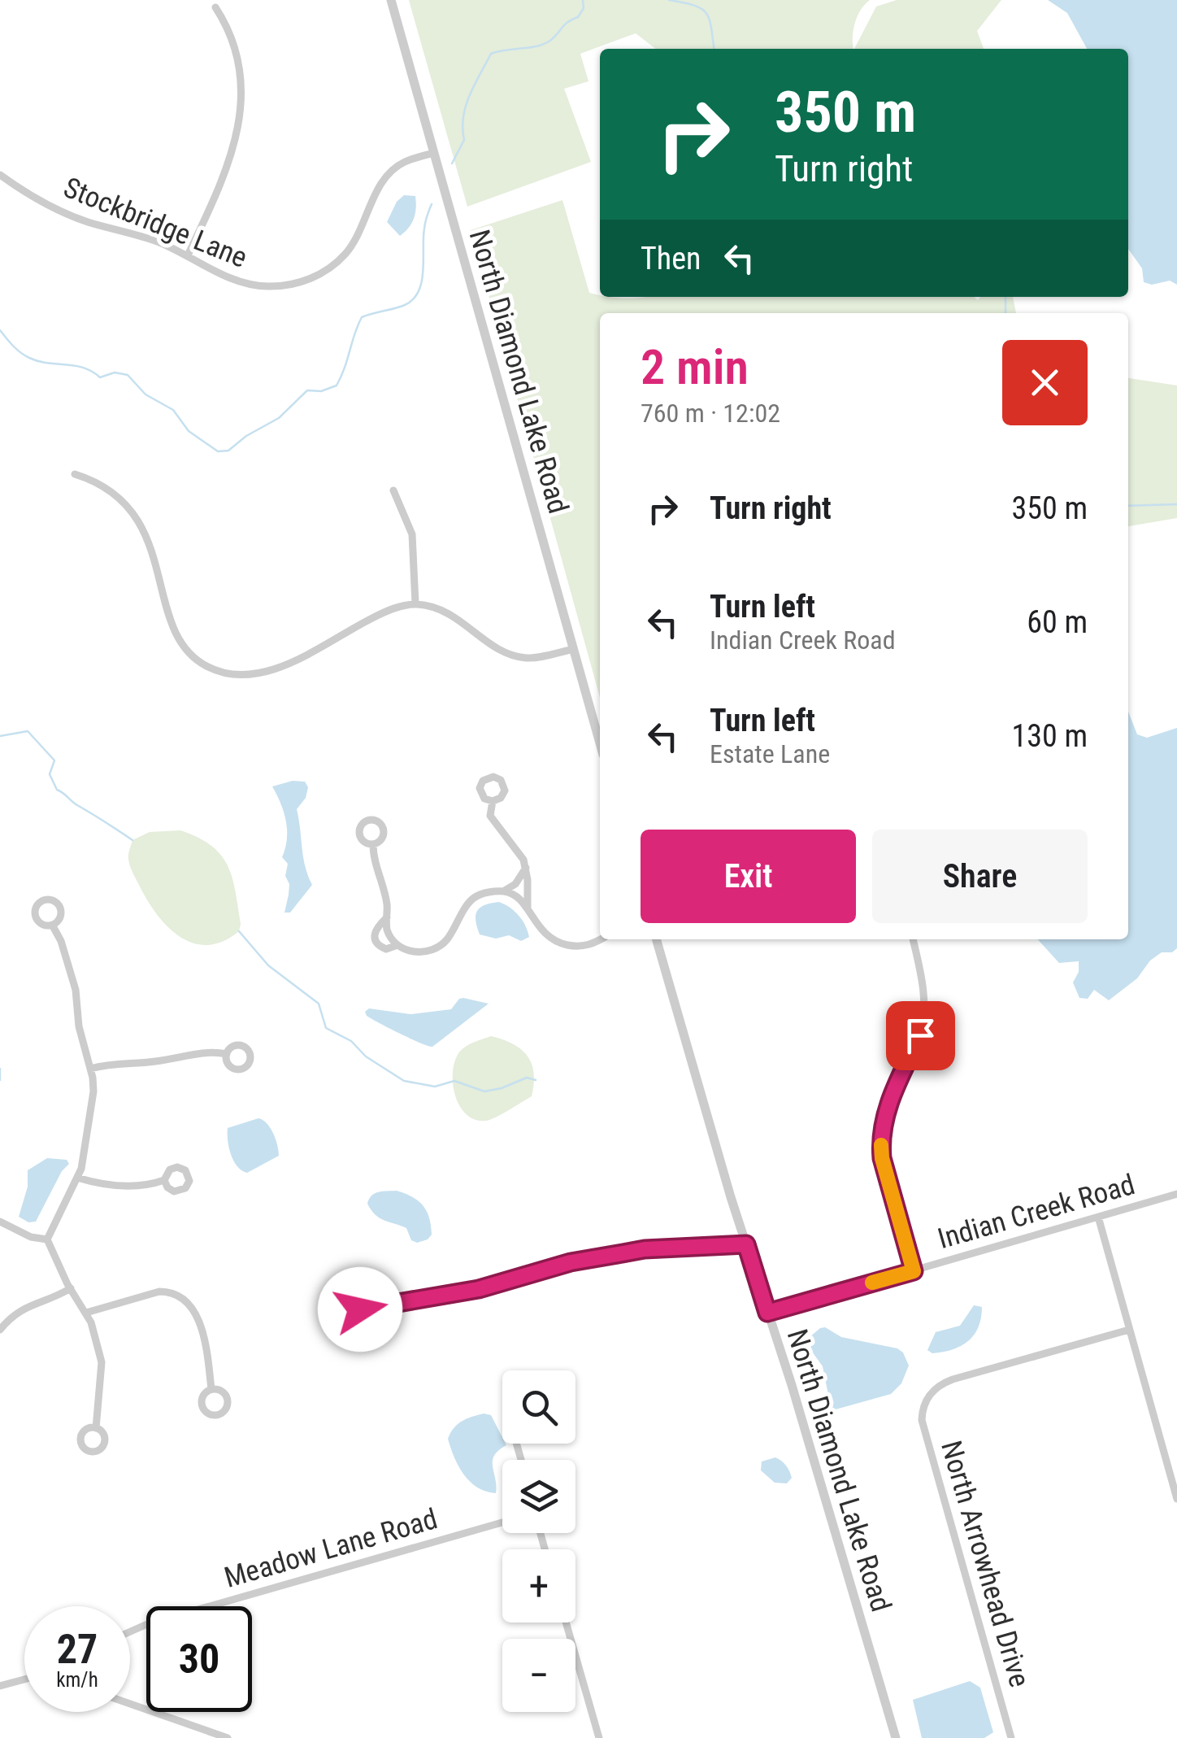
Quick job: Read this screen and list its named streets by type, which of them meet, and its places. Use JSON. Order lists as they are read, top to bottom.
{
  "streets": {
    "street": [
      "Stockbridge Lane",
      "North Diamond Lake Road",
      "Indian Creek Road",
      "Meadow Lane Road",
      "North Arrowhead Drive"
    ]
  },
  "crossings": [
    ["Stockbridge Lane", "North Diamond Lake Road"],
    ["North Diamond Lake Road", "Indian Creek Road"]
  ],
  "page": {
    "turn": ["350 m", "Turn right"],
    "then": "Then",
    "heading": ["2 min", "760 m · 12:02"],
    "list": [
      {
        "name": "Turn right",
        "value": "350 m"
      },
      {
        "name": "Turn left",
        "note": "Indian Creek Road",
        "value": "60 m"
      },
      {
        "name": "Turn left",
        "note": "Estate Lane",
        "value": "130 m"
      }
    ],
    "buttons": ["Exit", "Share"],
    "map_buttons": ["+", "−"],
    "speed": "27 km/h",
    "limit": "30"
  }
}
